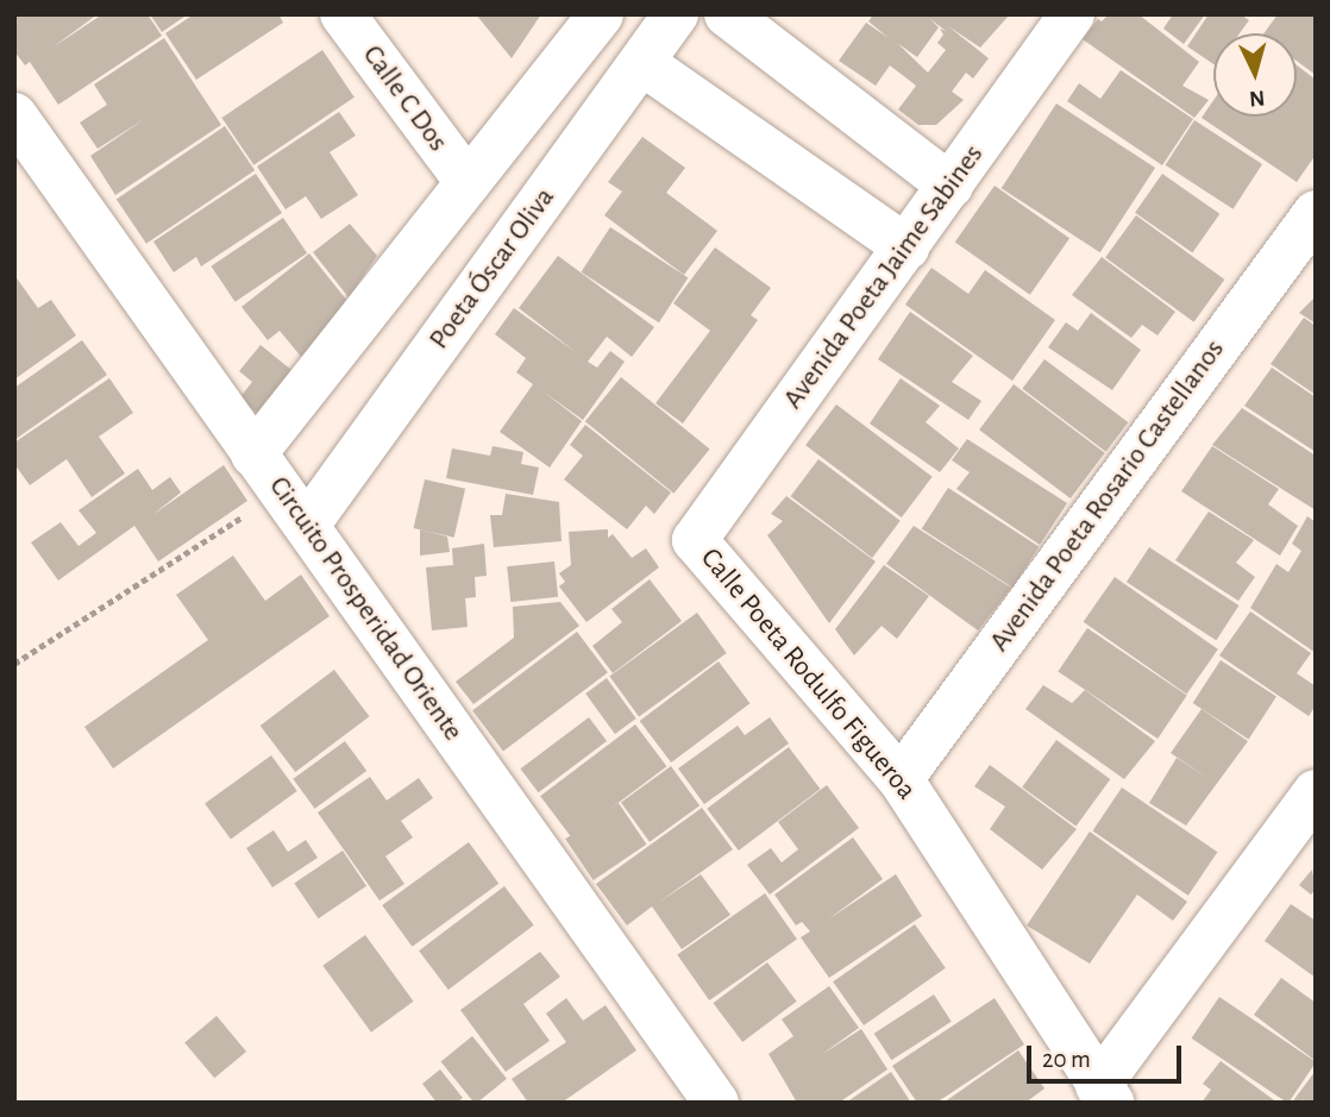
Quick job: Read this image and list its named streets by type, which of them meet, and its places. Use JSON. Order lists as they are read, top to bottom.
{
  "streets": {
    "street": [
      "Calle C Dos",
      "Poeta Óscar Oliva",
      "Avenida Poeta Jaime Sabines",
      "Avenida Poeta Rosario Castellanos",
      "Circuito Prosperidad Oriente",
      "Calle Poeta Rodulfo Figueroa"
    ]
  },
  "crossings": [
    ["Poeta Óscar Oliva", "Circuito Prosperidad Oriente"],
    ["Avenida Poeta Jaime Sabines", "Calle Poeta Rodulfo Figueroa"],
    ["Avenida Poeta Rosario Castellanos", "Calle Poeta Rodulfo Figueroa"]
  ],
  "scale_bar": "20 m",
  "north": "bottom"
}
